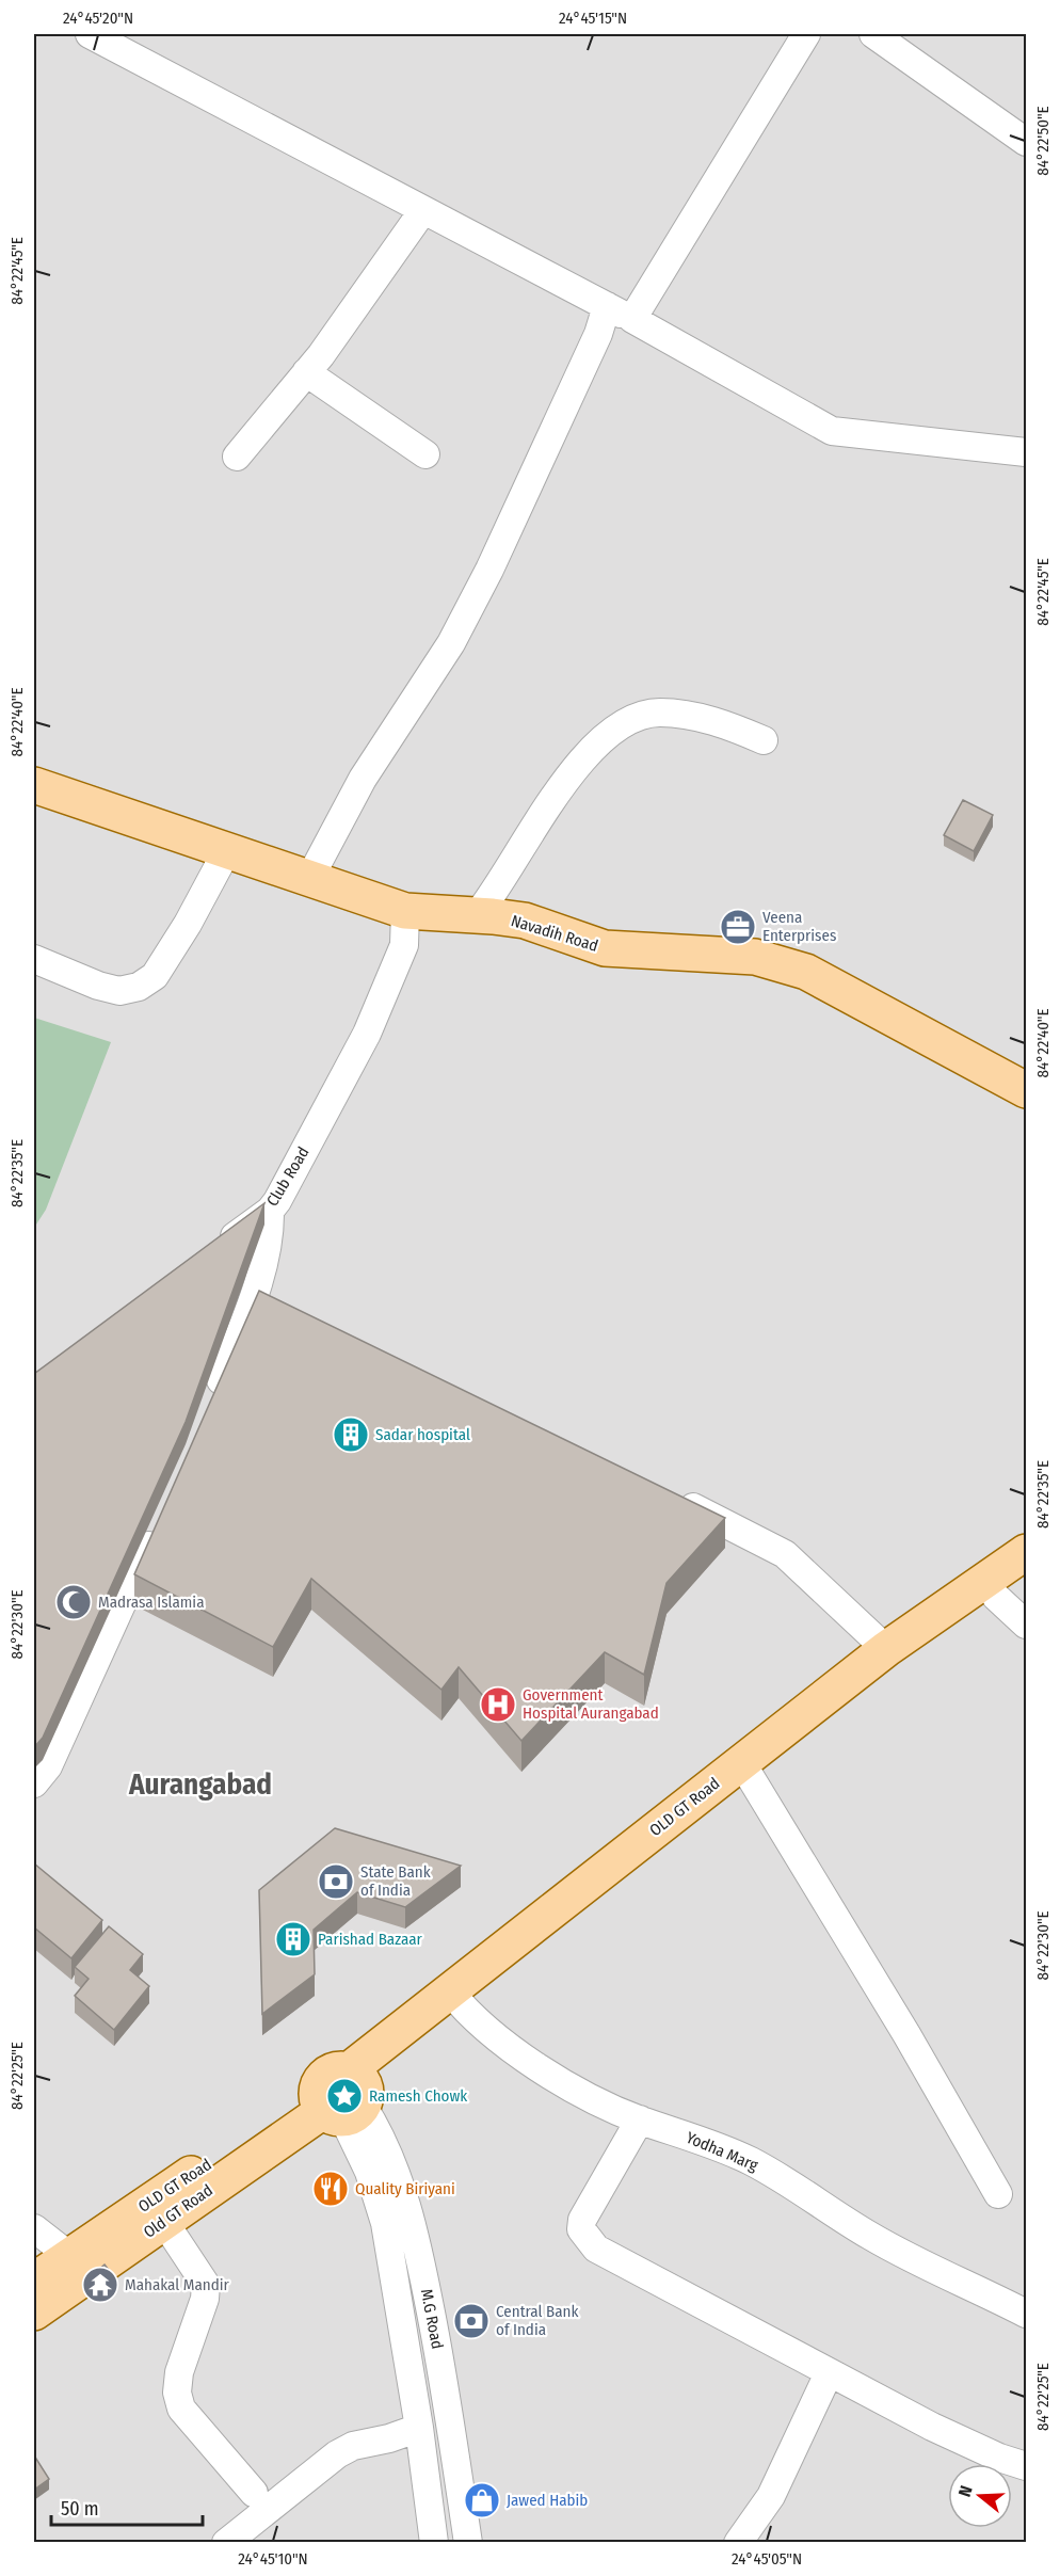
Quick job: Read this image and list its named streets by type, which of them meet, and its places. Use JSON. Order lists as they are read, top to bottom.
{
  "streets": {
    "main road": ["Navadih Road", "OLD GT Road", "Old GT Road"],
    "street": ["Club Road", "Yodha Marg", "M.G Road"]
  },
  "crossings": [
    ["Navadih Road", "Club Road"],
    ["OLD GT Road", "Yodha Marg"],
    ["OLD GT Road", "Old GT Road"],
    ["OLD GT Road", "M.G Road"],
    ["Old GT Road", "M.G Road"]
  ],
  "districts": ["Aurangabad"],
  "places": {
    "office": ["Veena Enterprises"],
    "building": ["Sadar hospital", "Parishad Bazaar"],
    "mosque": ["Madrasa Islamia"],
    "hospital": ["Government Hospital Aurangabad"],
    "bank": ["State Bank of India", "Central Bank of India"],
    "place": ["Ramesh Chowk"],
    "restaurant": ["Quality Biriyani"],
    "temple": ["Mahakal Mandir"],
    "shop": ["Jawed Habib"]
  },
  "scale_bar": "50 m",
  "north": "left",
  "coordinates": [
    "24°45'20\"N",
    "24°45'15\"N",
    "84°22'50\"E",
    "84°22'45\"E",
    "84°22'40\"E",
    "84°22'35\"E",
    "84°22'30\"E",
    "84°22'25\"E",
    "24°45'10\"N",
    "24°45'05\"N"
  ]
}
